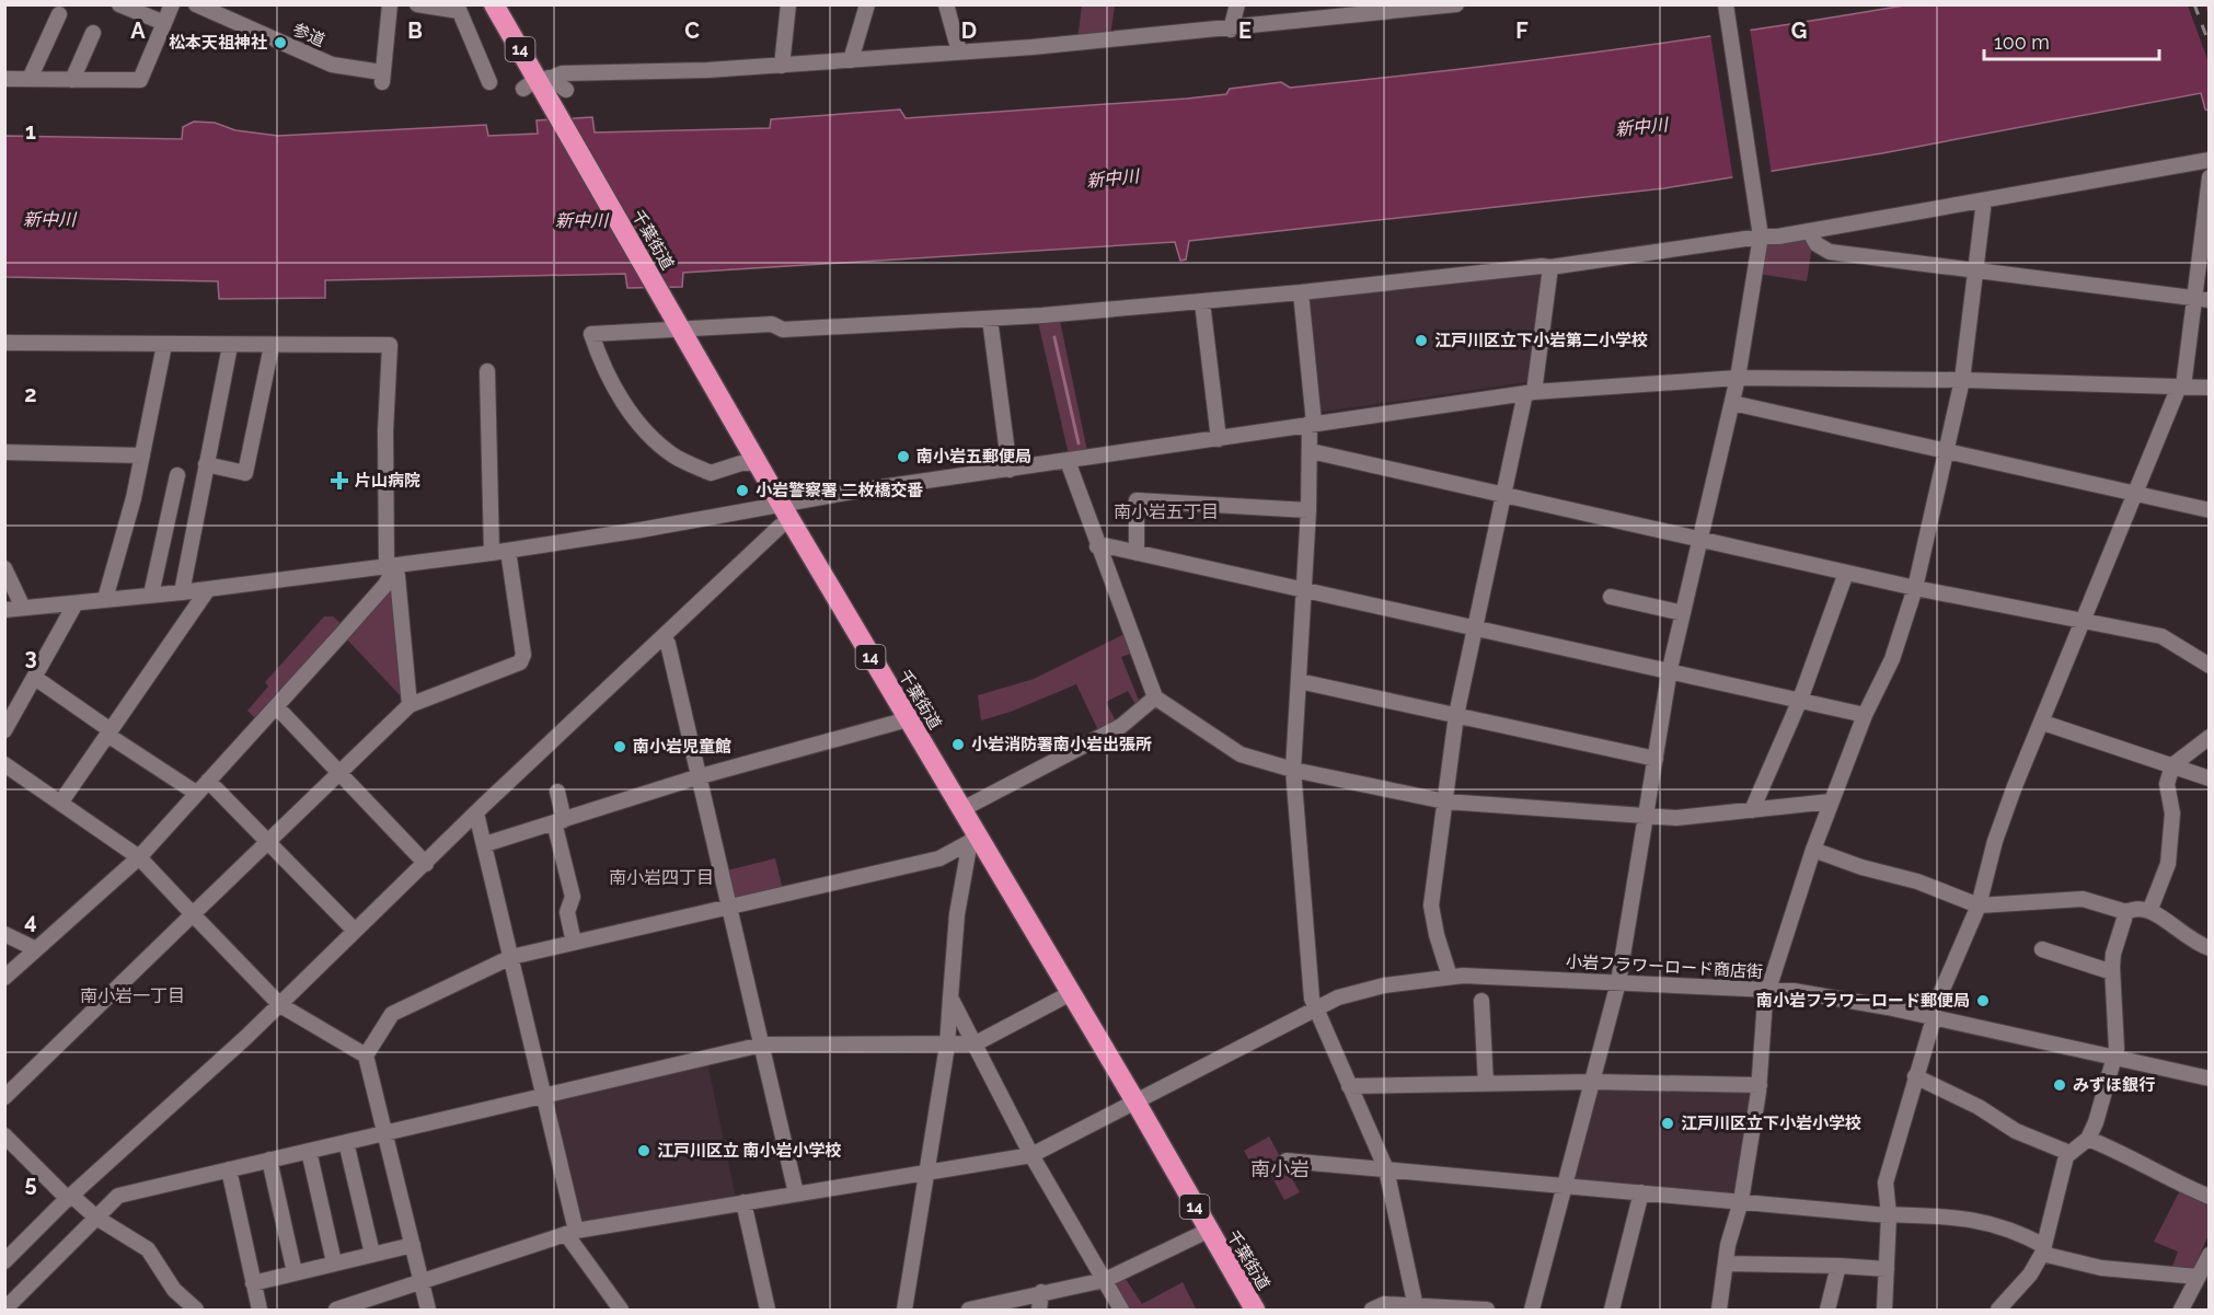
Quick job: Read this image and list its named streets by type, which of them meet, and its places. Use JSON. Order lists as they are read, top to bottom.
{
  "streets": {
    "highway": ["14", "千葉街道"],
    "street": ["参道", "小岩フラワーロード商店街"]
  },
  "crossings": [
    ["千葉街道", "小岩フラワーロード商店街"]
  ],
  "districts": [
    "南小岩五丁目",
    "南小岩四丁目",
    "南小岩一丁目",
    "南小岩"
  ],
  "water": ["新中川"],
  "places": {
    "other": [
      "松本天祖神社",
      "江戸川区立下小岩第二小学校",
      "南小岩五郵便局",
      "小岩警察署 二枚橋交番",
      "小岩消防署南小岩出張所",
      "南小岩児童館",
      "南小岩フラワーロード郵便局",
      "みずほ銀行",
      "江戸川区立下小岩小学校",
      "江戸川区立 南小岩小学校"
    ],
    "health": ["片山病院"]
  },
  "scale_bar": "100 m",
  "grid": {
    "columns": [
      "A",
      "B",
      "C",
      "D",
      "E",
      "F",
      "G"
    ],
    "rows": [
      "1",
      "2",
      "3",
      "4",
      "5"
    ]
  }
}
